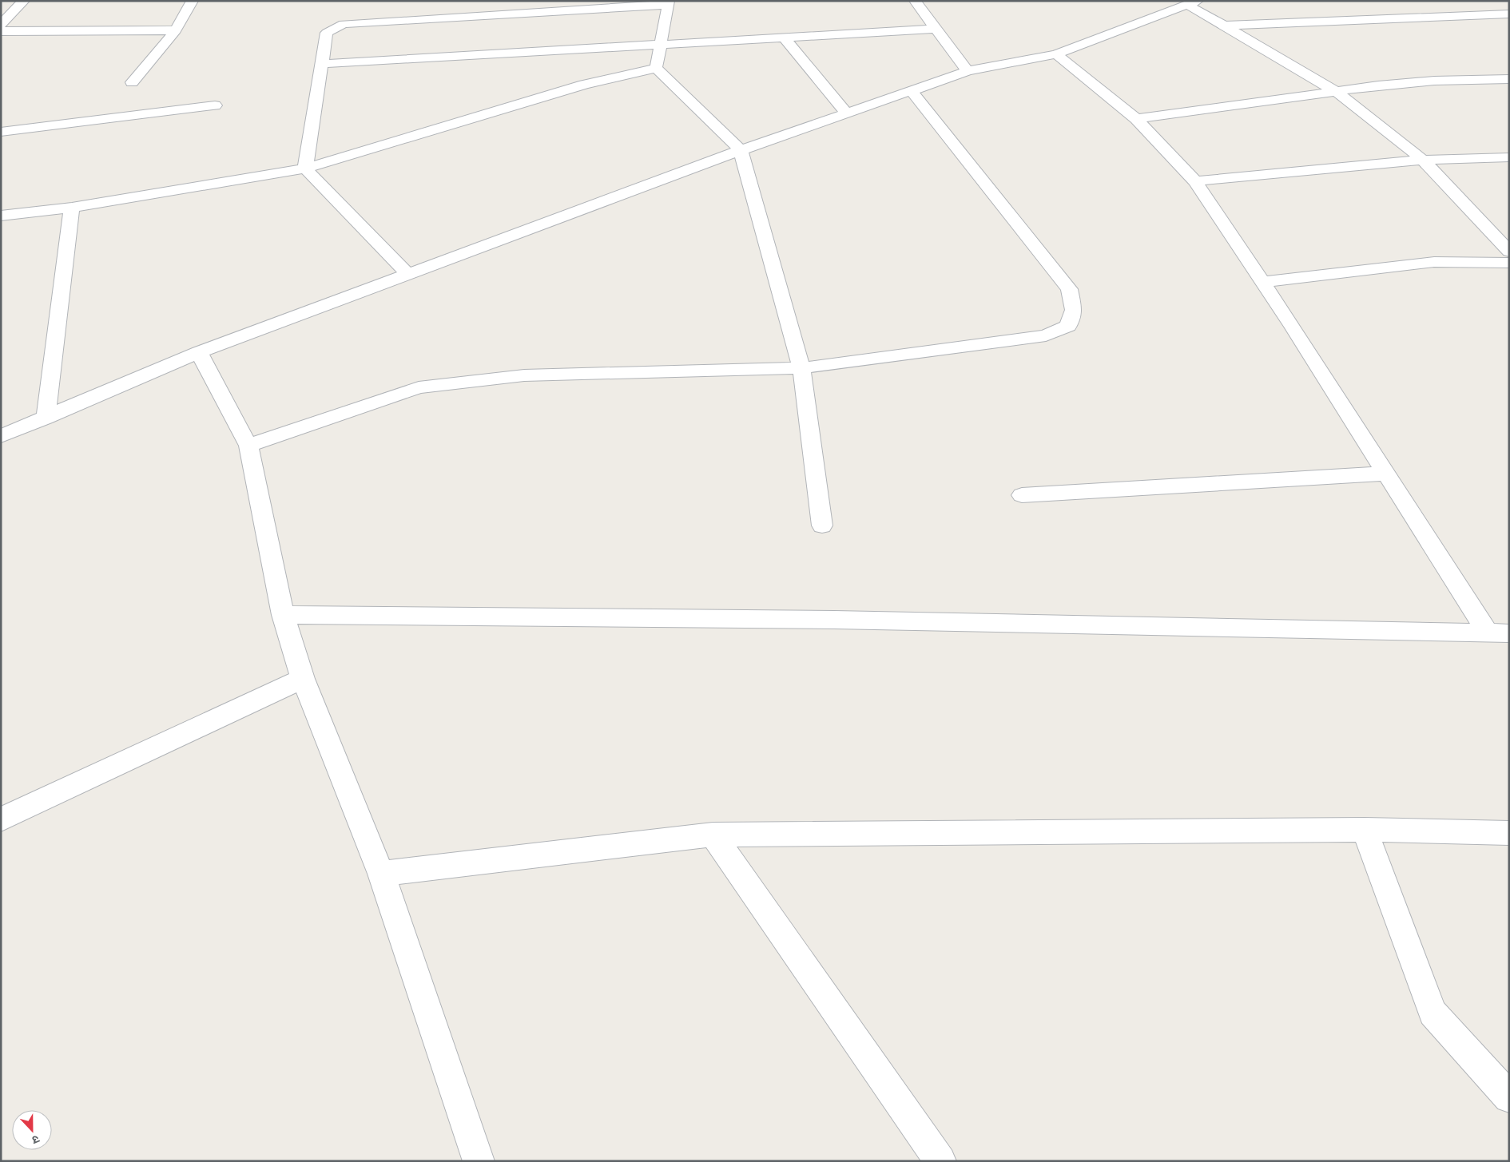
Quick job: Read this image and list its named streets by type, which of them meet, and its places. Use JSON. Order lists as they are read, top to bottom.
{
  "north": "bottom"
}
